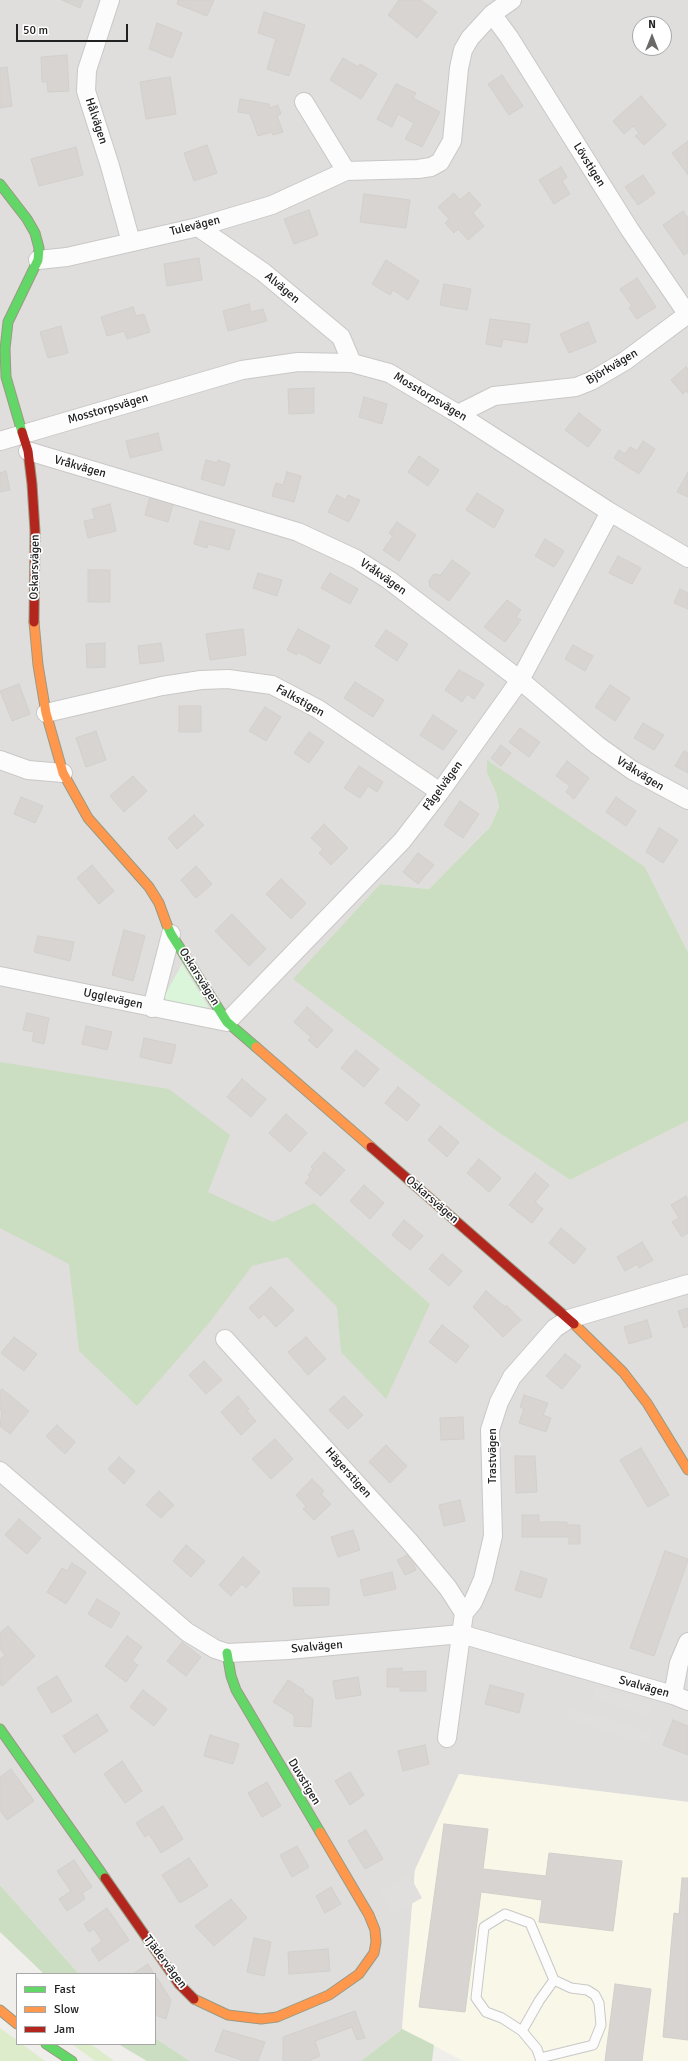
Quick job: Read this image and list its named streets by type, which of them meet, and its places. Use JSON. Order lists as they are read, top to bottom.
{
  "streets": {
    "street": [
      "Hålvägen",
      "Lövstigen",
      "Tulevägen",
      "Alvägen",
      "Björkvägen",
      "Mosstorpsvägen",
      "Vråkvägen",
      "Oskarsvägen",
      "Falkstigen",
      "Fågelvägen",
      "Ugglevägen",
      "Trastvägen",
      "Hägerstigen",
      "Svalvägen",
      "Duvstigen",
      "Tjädervägen"
    ]
  },
  "crossings": [
    ["Hålvägen", "Tulevägen"],
    ["Lövstigen", "Tulevägen"],
    ["Lövstigen", "Björkvägen"],
    ["Tulevägen", "Alvägen"],
    ["Tulevägen", "Oskarsvägen"],
    ["Alvägen", "Mosstorpsvägen"],
    ["Björkvägen", "Mosstorpsvägen"],
    ["Mosstorpsvägen", "Oskarsvägen"],
    ["Mosstorpsvägen", "Fågelvägen"],
    ["Vråkvägen", "Oskarsvägen"],
    ["Vråkvägen", "Fågelvägen"],
    ["Oskarsvägen", "Falkstigen"],
    ["Oskarsvägen", "Fågelvägen"],
    ["Oskarsvägen", "Ugglevägen"],
    ["Oskarsvägen", "Trastvägen"],
    ["Falkstigen", "Fågelvägen"],
    ["Fågelvägen", "Ugglevägen"],
    ["Trastvägen", "Hägerstigen"],
    ["Trastvägen", "Svalvägen"],
    ["Svalvägen", "Duvstigen"],
    ["Duvstigen", "Tjädervägen"]
  ],
  "legend": ["Fast", "Slow", "Jam"],
  "scale_bar": "50 m",
  "north": "top"
}
